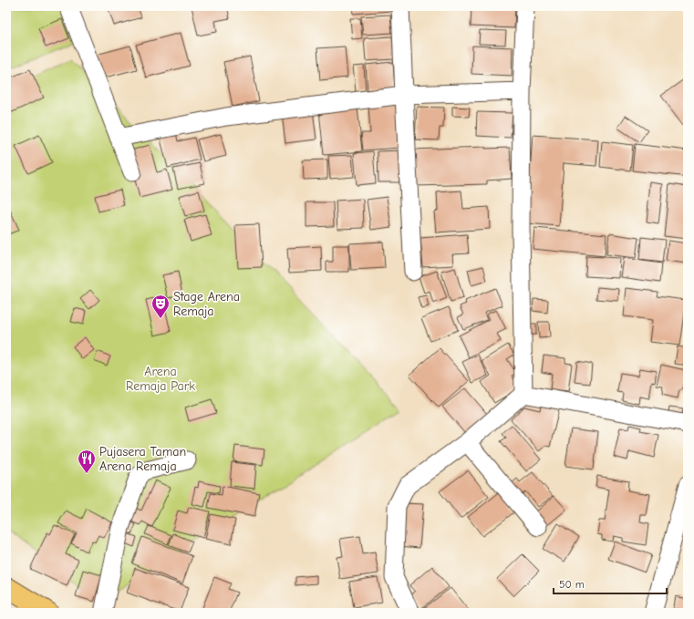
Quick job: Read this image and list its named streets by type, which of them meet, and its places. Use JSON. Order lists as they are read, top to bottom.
{
  "parks": ["Arena Remaja Park"],
  "places": {
    "theatre": ["Stage Arena Remaja"],
    "restaurant": ["Pujasera Taman Arena Remaja"]
  },
  "scale_bar": "50 m"
}
